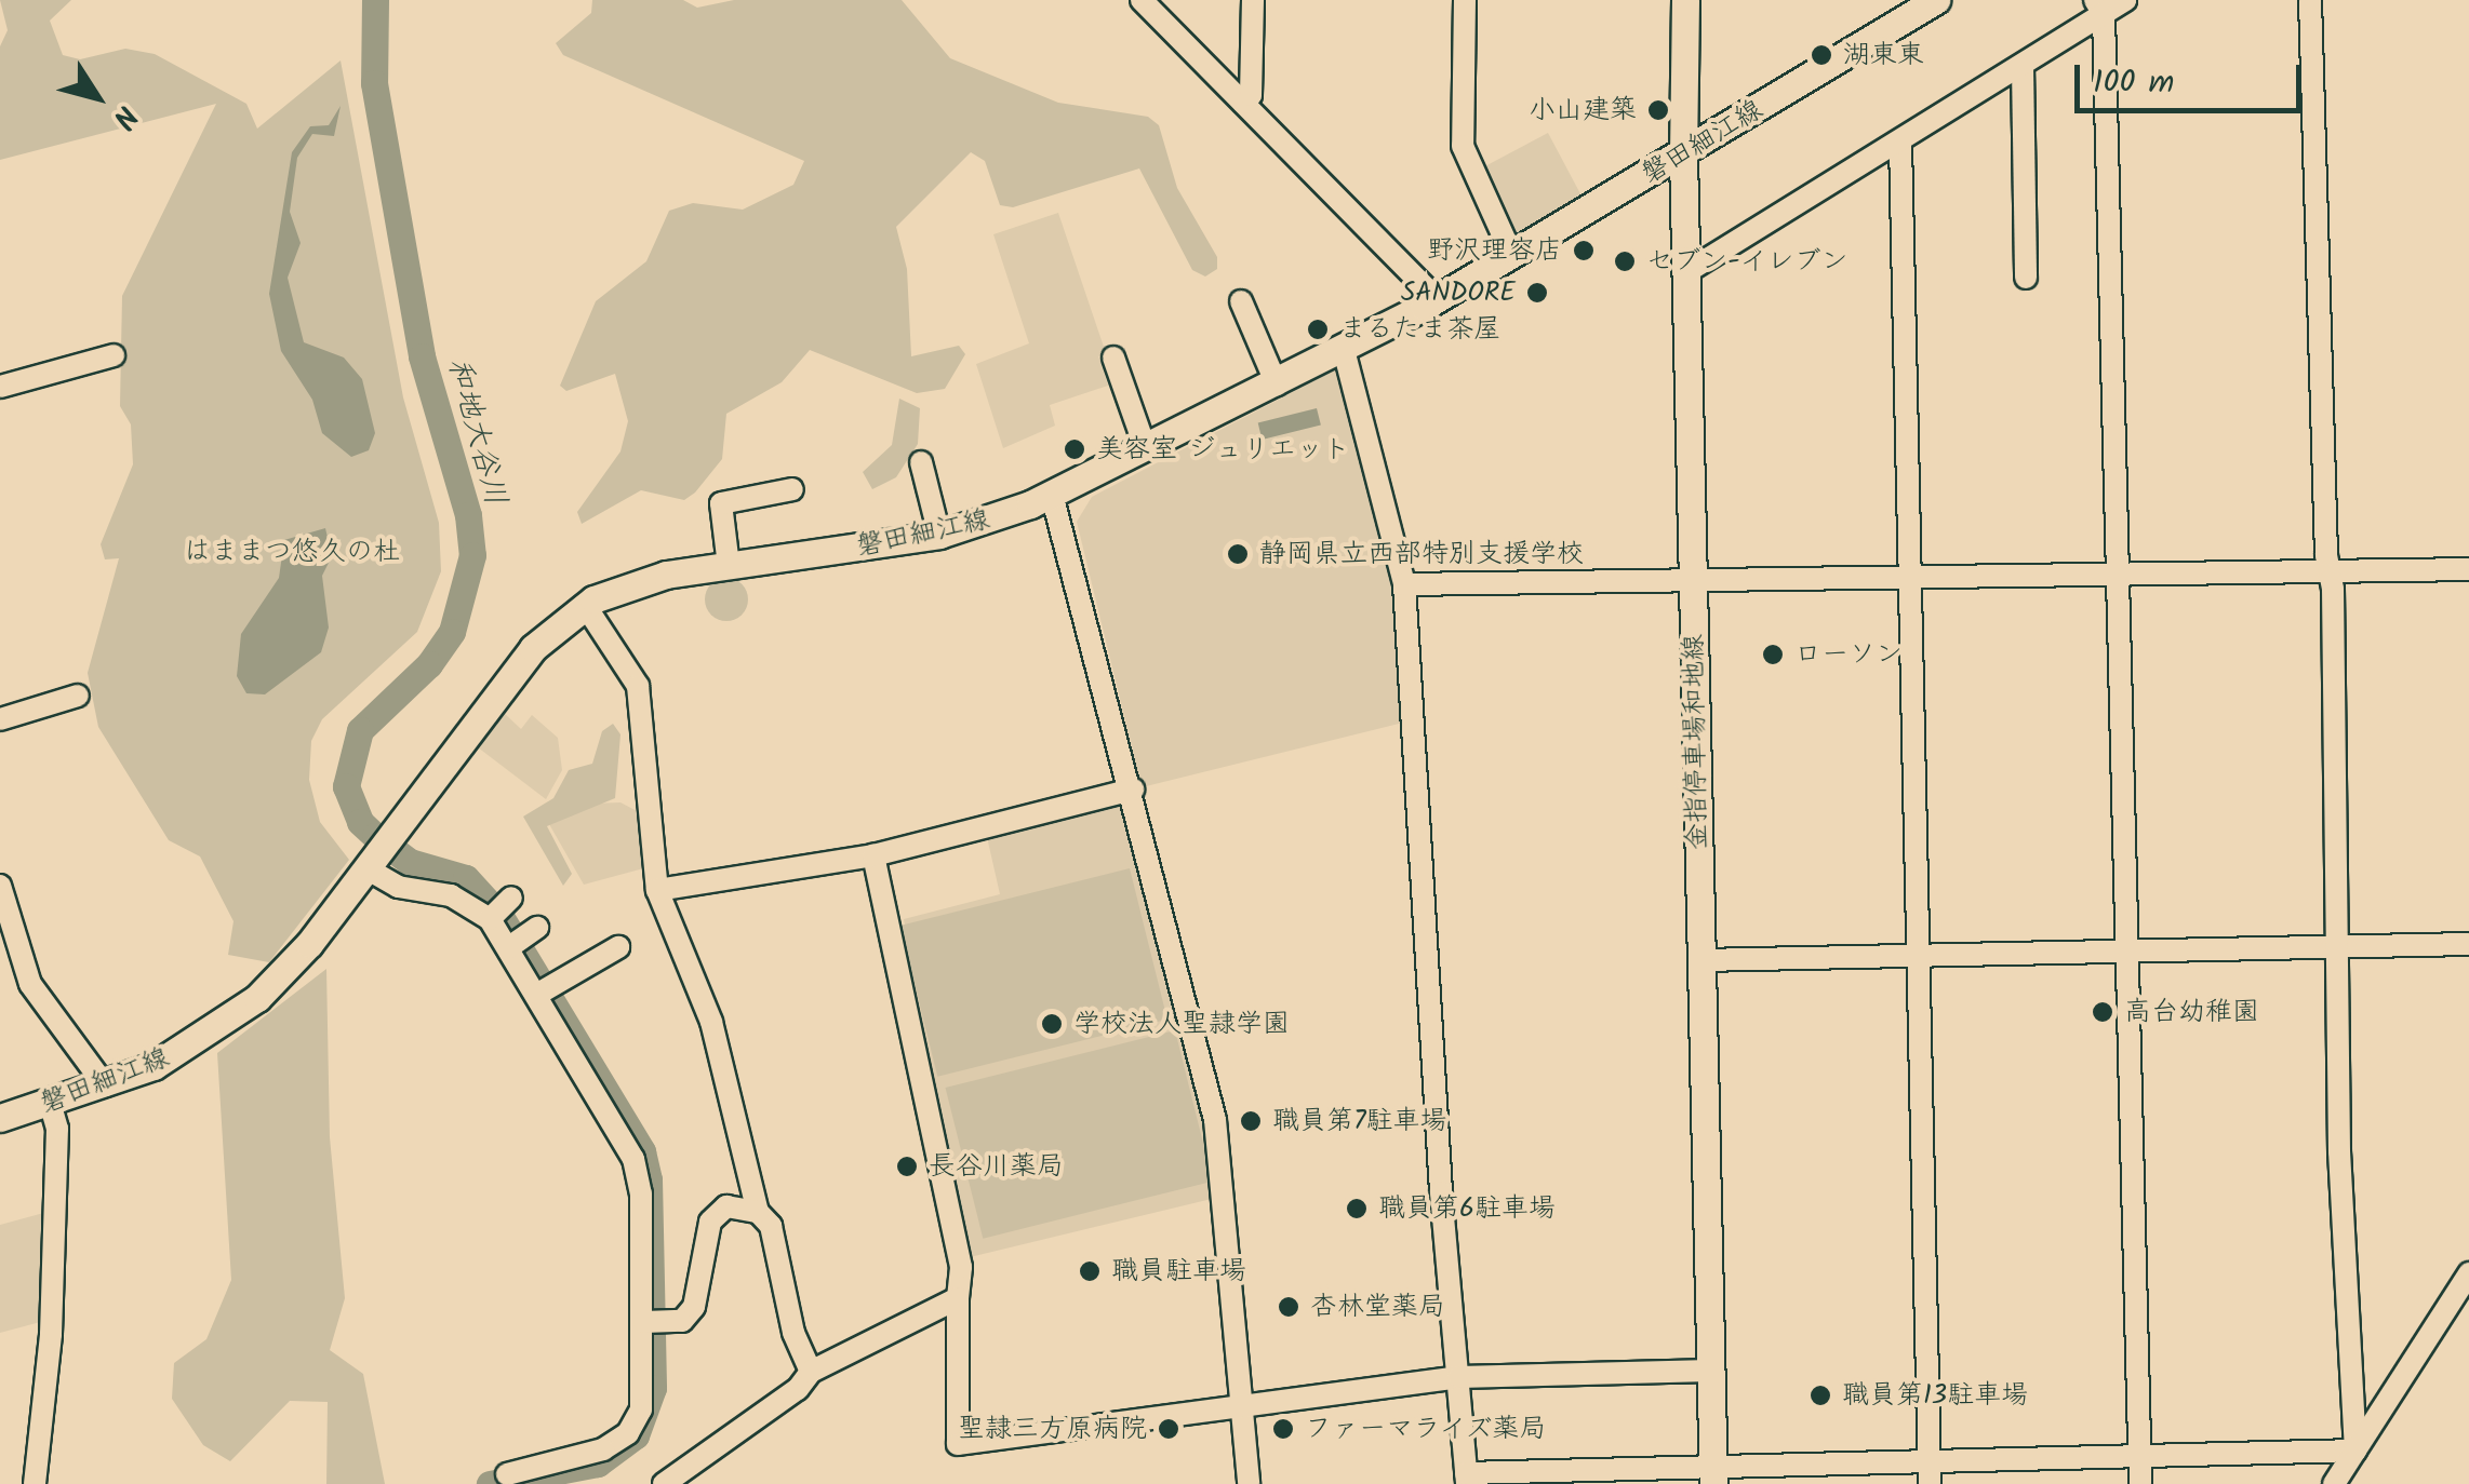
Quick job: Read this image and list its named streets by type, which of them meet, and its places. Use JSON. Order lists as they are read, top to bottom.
{
  "streets": {
    "main road": ["磐田細江線", "金指停車場和地線"]
  },
  "crossings": [
    ["磐田細江線", "金指停車場和地線"]
  ],
  "water": ["和地大谷川"],
  "parks": ["はままつ悠久の杜"],
  "places": [
    "湖東東",
    "小山建築",
    "野沢理容店",
    "セブン-イレブン",
    "SANDORE",
    "まるたま茶屋",
    "美容室 ジュリエット",
    "静岡県立西部特別支援学校",
    "ローソン",
    "高台幼稚園",
    "学校法人聖隷学園",
    "職員第7駐車場",
    "長谷川薬局",
    "職員第6駐車場",
    "職員駐車場",
    "杏林堂薬局",
    "職員第13駐車場",
    "聖隷三方原病院",
    "ファーマライズ薬局"
  ],
  "scale_bar": "100 m",
  "north": "bottom right"
}
